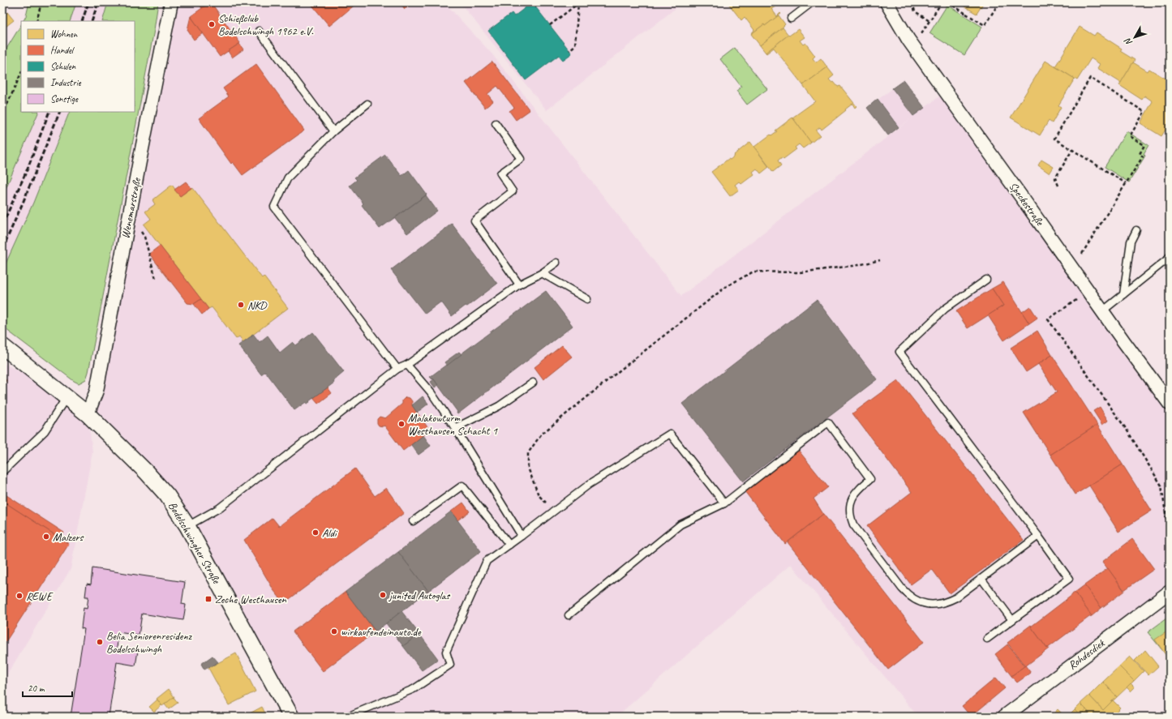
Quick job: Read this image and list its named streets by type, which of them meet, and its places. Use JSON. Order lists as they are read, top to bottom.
{
  "streets": {
    "street": [
      "Speckestraße",
      "Wenemarstraße",
      "Bodelschwingher Straße",
      "Rohdesdiek"
    ]
  },
  "crossings": [
    ["Wenemarstraße", "Bodelschwingher Straße"]
  ],
  "places": {
    "other": [
      "Schießclub Bodelschwingh 1962 e.V.",
      "NKD",
      "Malakowturm Westhausen Schacht 1",
      "Aldi",
      "Malzers",
      "junited Autoglas",
      "REWE",
      "wirkaufendeinauto.de",
      "Belia Seniorenresidenz Bodelschwingh"
    ],
    "transit": ["Zeche Westhausen"]
  },
  "legend": [
    "Wohnen",
    "Handel",
    "Schulen",
    "Industrie",
    "Sonstige"
  ],
  "scale_bar": "20 m",
  "north": "bottom left"
}
